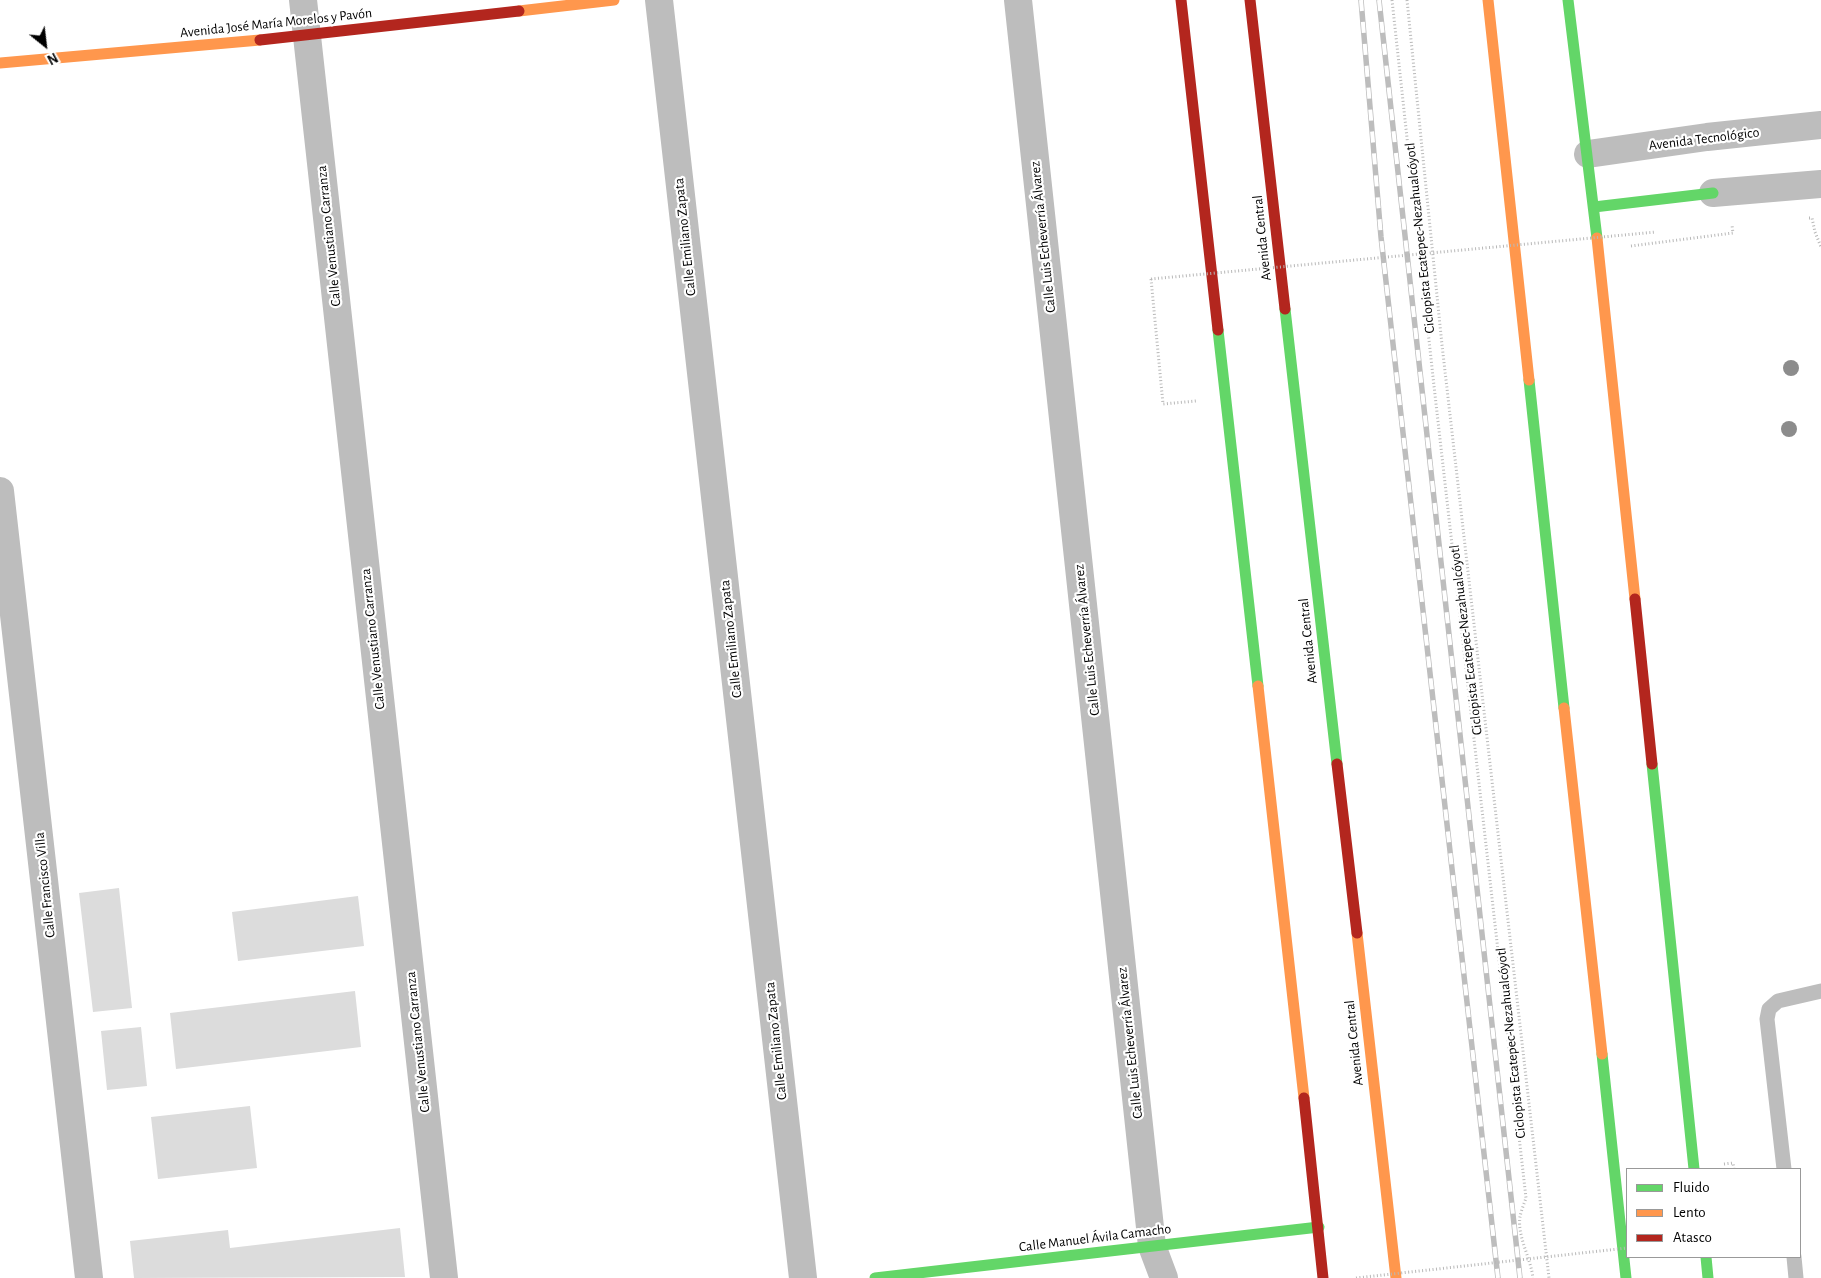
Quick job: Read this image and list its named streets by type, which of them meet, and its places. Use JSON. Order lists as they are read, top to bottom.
{
  "streets": {
    "main road": ["Avenida José María Morelos y Pavón", "Avenida Central", "Calle Manuel Ávila Camacho"],
    "street": [
      "Avenida Tecnológico",
      "Calle Venustiano Carranza",
      "Calle Emiliano Zapata",
      "Calle Luis Echeverría Álvarez",
      "Calle Francisco Villa"
    ],
    "path": ["Ciclopista Ecatepec-Nezahualcóyotl"]
  },
  "crossings": [
    ["Avenida José María Morelos y Pavón", "Calle Venustiano Carranza"],
    ["Calle Luis Echeverría Álvarez", "Calle Manuel Ávila Camacho"]
  ],
  "legend": ["Fluido", "Lento", "Atasco"],
  "north": "bottom right"
}
